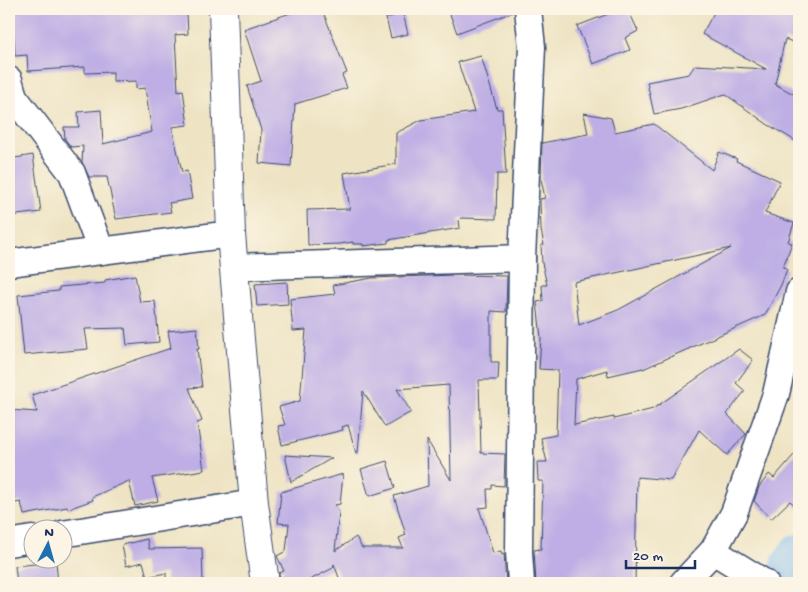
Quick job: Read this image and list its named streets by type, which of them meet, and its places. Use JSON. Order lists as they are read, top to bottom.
{
  "scale_bar": "20 m",
  "north": "top"
}
